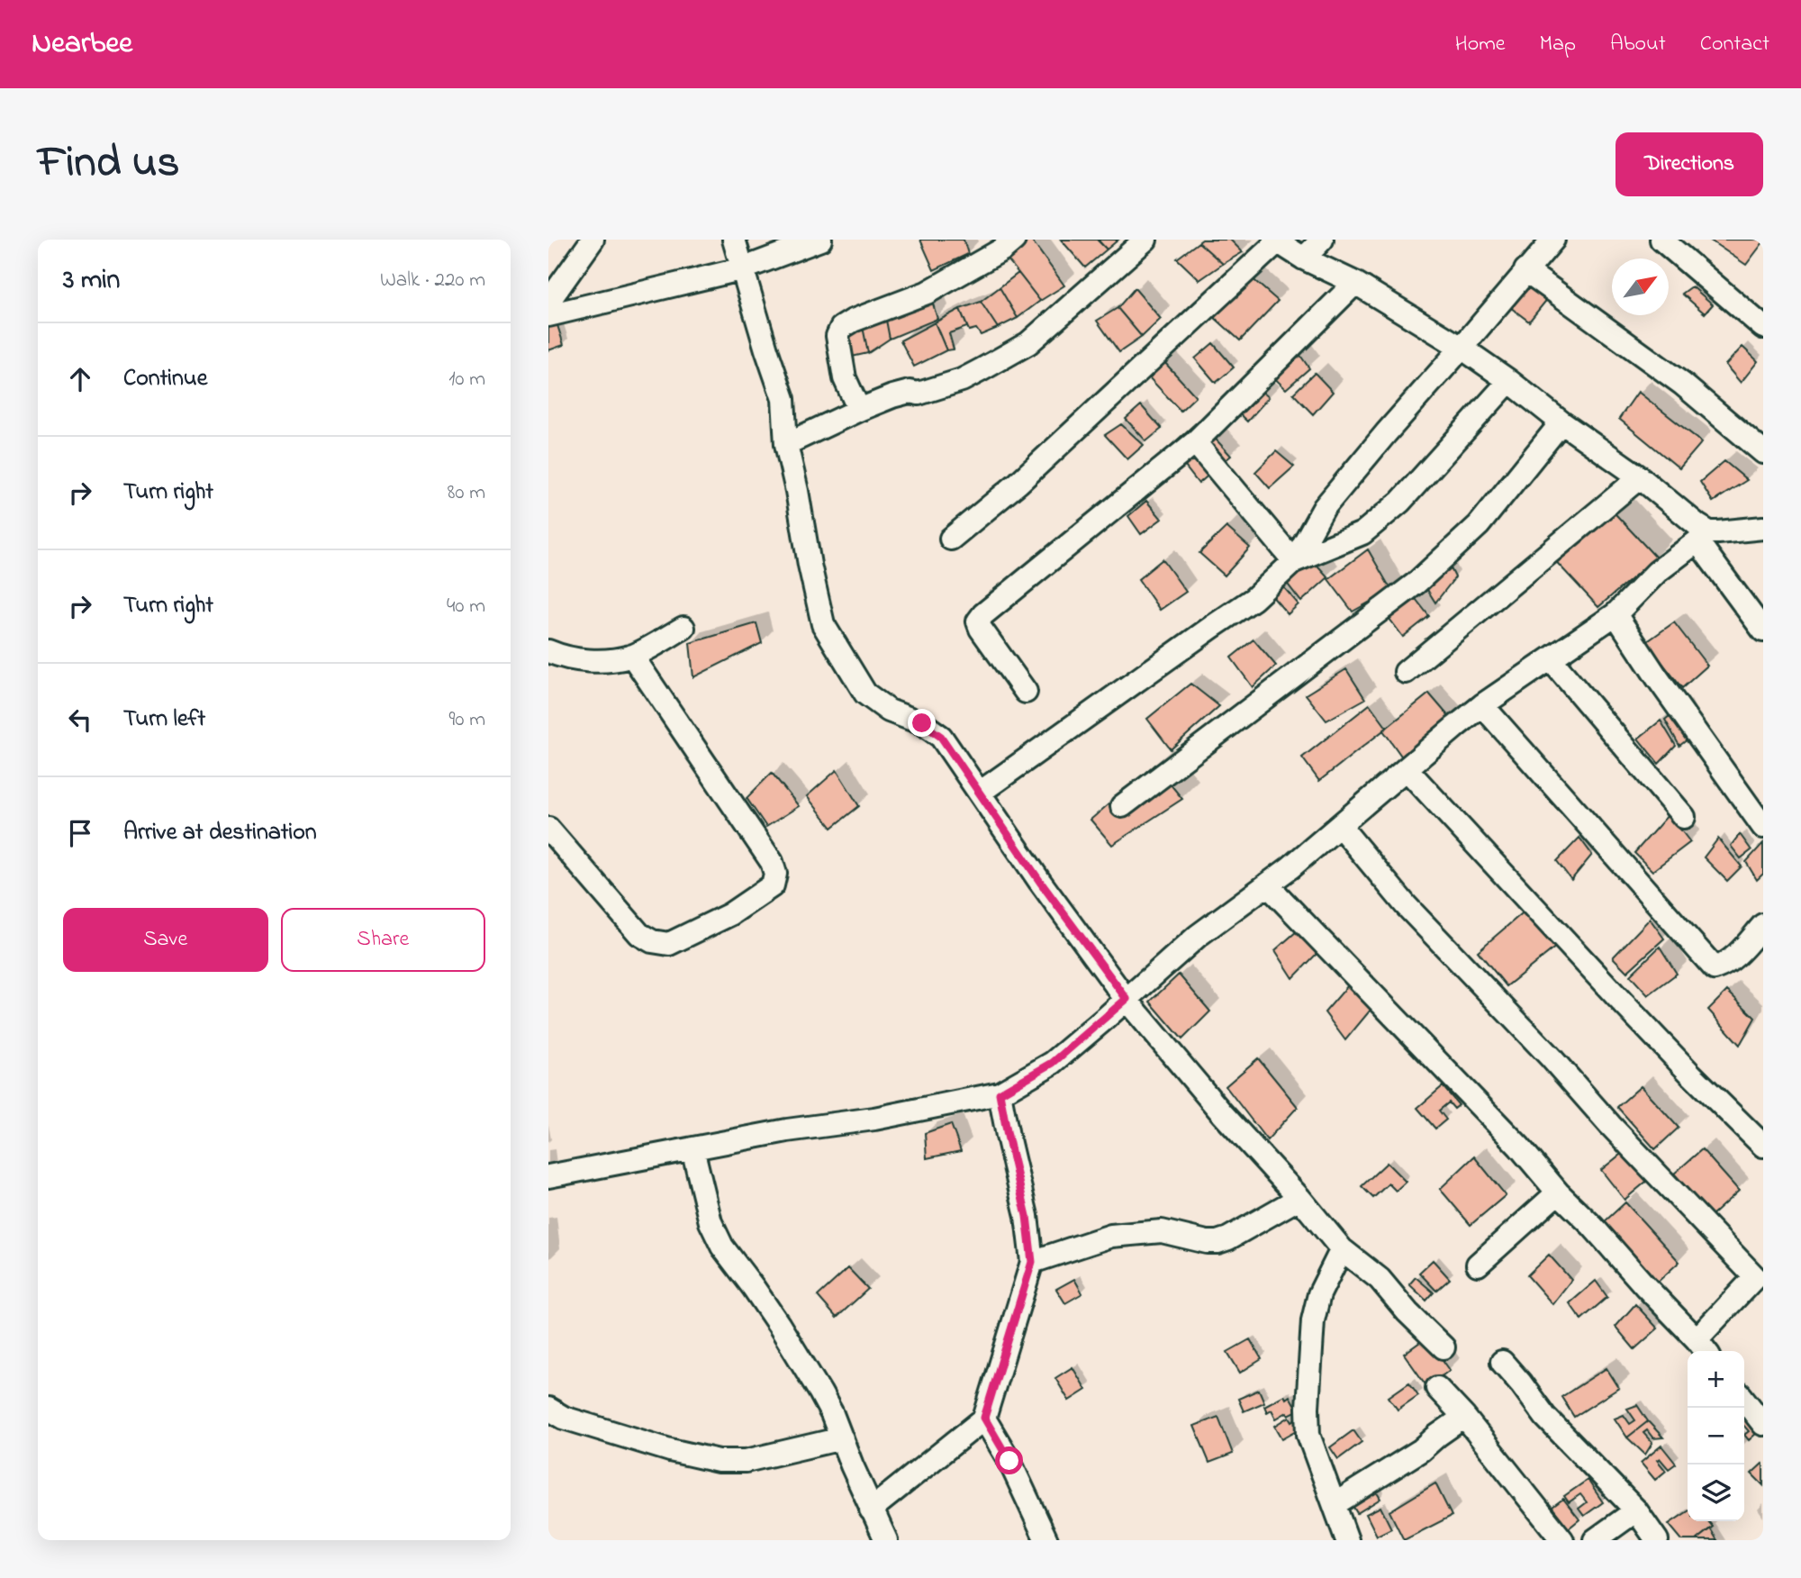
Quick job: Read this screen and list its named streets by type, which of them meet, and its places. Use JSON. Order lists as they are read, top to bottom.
{
  "north": "top right",
  "page": {
    "header": "Nearbee",
    "nav": [
      "Home",
      "Map",
      "About",
      "Contact"
    ],
    "title": "Find us",
    "buttons": [
      "Directions",
      ["Save", "Share"]
    ],
    "heading": ["3 min", "Walk · 220 m"],
    "list": [
      ["Continue", "10 m"],
      ["Turn right", "80 m"],
      ["Turn right", "40 m"],
      ["Turn left", "90 m"],
      "Arrive at destination"
    ],
    "map_buttons": ["+", "−"]
  }
}
